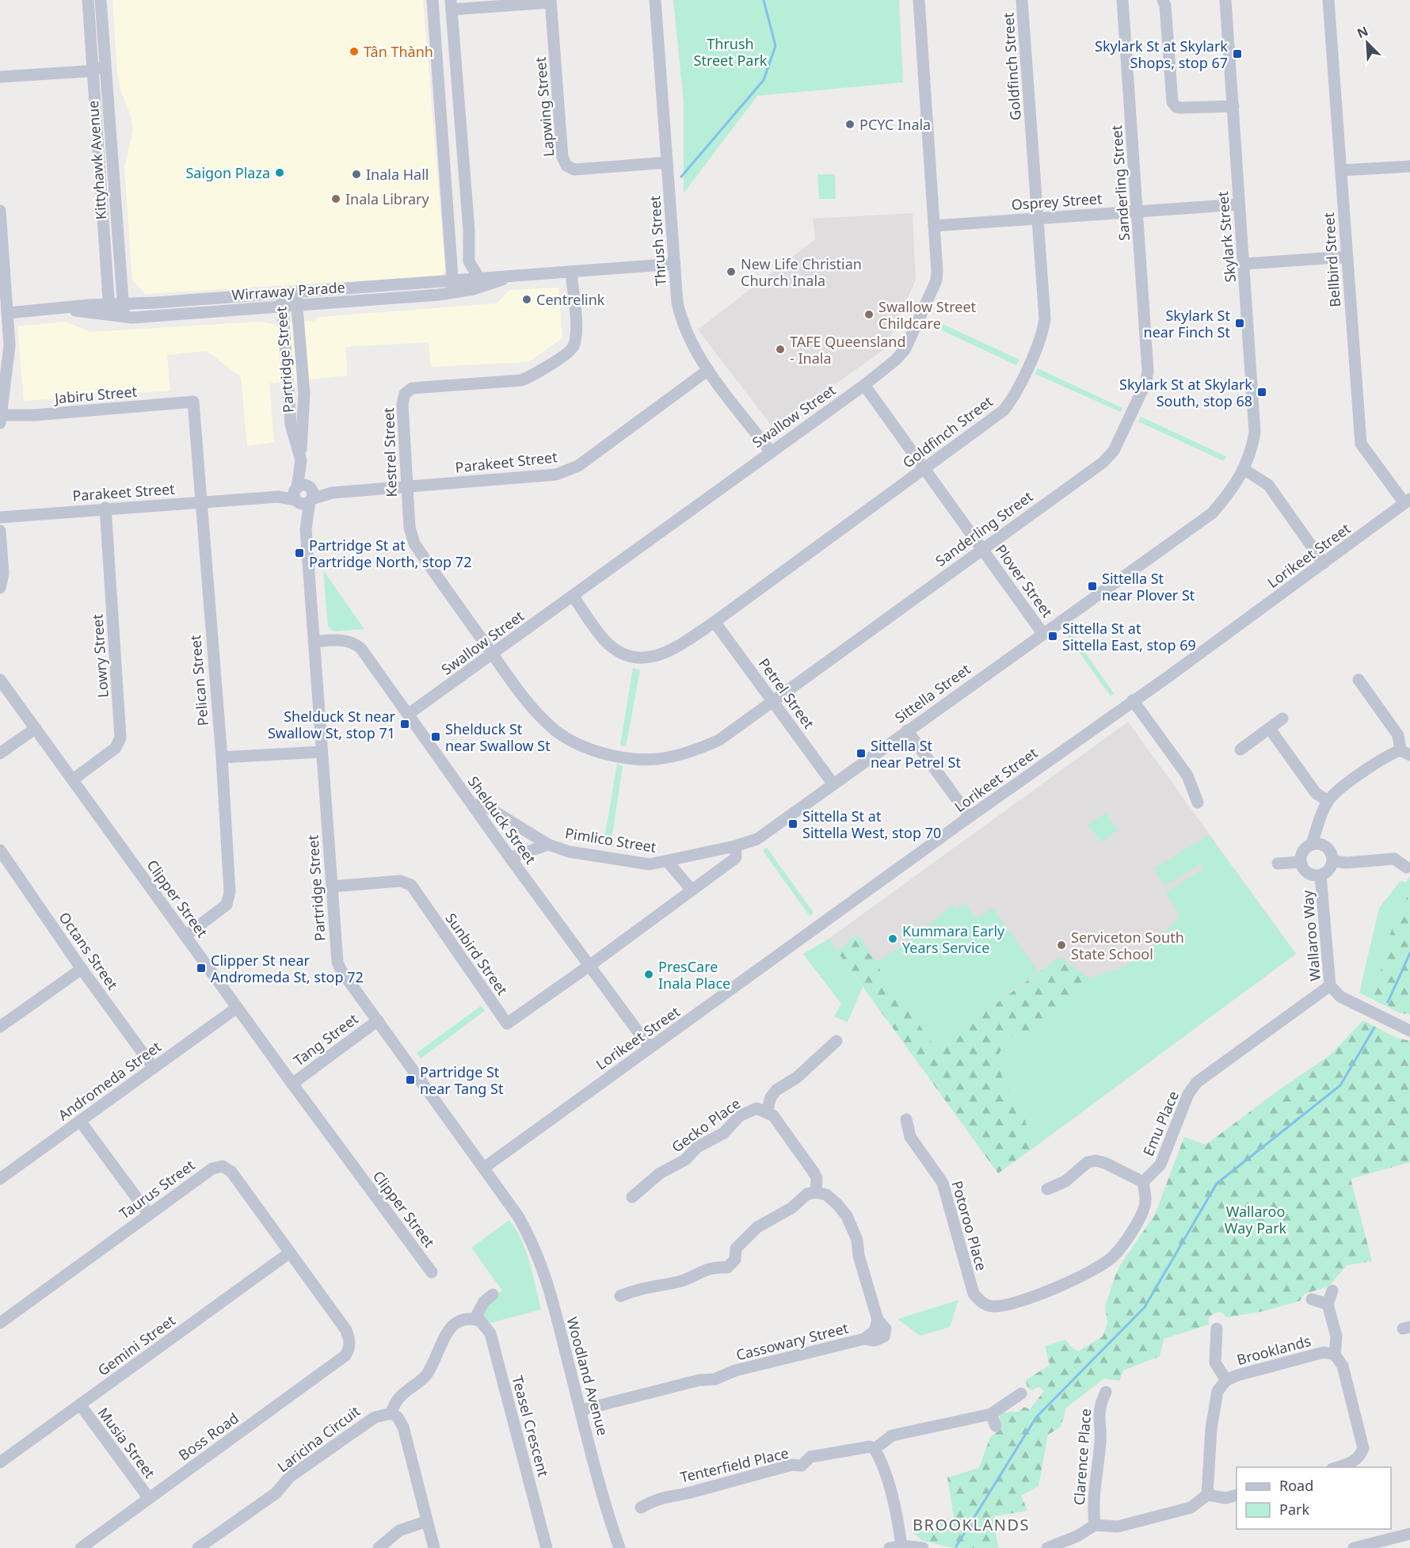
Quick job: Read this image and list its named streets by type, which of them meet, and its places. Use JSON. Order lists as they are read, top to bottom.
{
  "streets": {
    "street": [
      "Goldfinch Street",
      "Lapwing Street",
      "Kittyhawk Avenue",
      "Sanderling Street",
      "Osprey Street",
      "Skylark Street",
      "Thrush Street",
      "Bellbird Street",
      "Wirraway Parade",
      "Partridge Street",
      "Jabiru Street",
      "Swallow Street",
      "Kestrel Street",
      "Parakeet Street",
      "Lorikeet Street",
      "Plover Street",
      "Lowry Street",
      "Pelican Street",
      "Petrel Street",
      "Sittella Street",
      "Shelduck Street",
      "Pimlico Street",
      "Clipper Street",
      "Wallaroo Way",
      "Octans Street",
      "Sunbird Street",
      "Tang Street",
      "Andromeda Street",
      "Emu Place",
      "Gecko Place",
      "Taurus Street",
      "Potoroo Place",
      "Cassowary Street",
      "Gemini Street",
      "Brooklands",
      "Woodland Avenue",
      "Teasel Crescent",
      "Boss Road",
      "Laricina Circuit",
      "Musia Street",
      "Clarence Place",
      "Tenterfield Place"
    ]
  },
  "crossings": [
    ["Goldfinch Street", "Osprey Street"],
    ["Goldfinch Street", "Swallow Street"],
    ["Goldfinch Street", "Plover Street"],
    ["Goldfinch Street", "Petrel Street"],
    ["Lapwing Street", "Thrush Street"],
    ["Kittyhawk Avenue", "Wirraway Parade"],
    ["Sanderling Street", "Osprey Street"],
    ["Sanderling Street", "Swallow Street"],
    ["Sanderling Street", "Kestrel Street"],
    ["Sanderling Street", "Plover Street"],
    ["Sanderling Street", "Petrel Street"],
    ["Osprey Street", "Skylark Street"],
    ["Osprey Street", "Swallow Street"],
    ["Skylark Street", "Sittella Street"],
    ["Thrush Street", "Wirraway Parade"],
    ["Thrush Street", "Swallow Street"],
    ["Thrush Street", "Parakeet Street"],
    ["Bellbird Street", "Lorikeet Street"],
    ["Wirraway Parade", "Partridge Street"],
    ["Wirraway Parade", "Kestrel Street"],
    ["Partridge Street", "Parakeet Street"],
    ["Partridge Street", "Lorikeet Street"],
    ["Partridge Street", "Shelduck Street"],
    ["Partridge Street", "Sunbird Street"],
    ["Partridge Street", "Tang Street"],
    ["Partridge Street", "Woodland Avenue"],
    ["Jabiru Street", "Pelican Street"],
    ["Swallow Street", "Kestrel Street"],
    ["Swallow Street", "Plover Street"],
    ["Swallow Street", "Shelduck Street"],
    ["Kestrel Street", "Parakeet Street"],
    ["Parakeet Street", "Lowry Street"],
    ["Parakeet Street", "Pelican Street"],
    ["Lorikeet Street", "Shelduck Street"],
    ["Plover Street", "Sittella Street"],
    ["Lowry Street", "Clipper Street"],
    ["Pelican Street", "Clipper Street"],
    ["Petrel Street", "Sittella Street"],
    ["Sittella Street", "Pimlico Street"],
    ["Shelduck Street", "Pimlico Street"],
    ["Shelduck Street", "Sunbird Street"],
    ["Clipper Street", "Tang Street"],
    ["Clipper Street", "Andromeda Street"],
    ["Wallaroo Way", "Emu Place"],
    ["Octans Street", "Andromeda Street"],
    ["Emu Place", "Potoroo Place"],
    ["Taurus Street", "Gemini Street"],
    ["Taurus Street", "Boss Road"],
    ["Cassowary Street", "Woodland Avenue"],
    ["Gemini Street", "Musia Street"],
    ["Boss Road", "Musia Street"]
  ],
  "districts": ["BROOKLANDS"],
  "parks": ["Thrush Street Park", "Wallaroo Way Park"],
  "places": {
    "other": [
      "Tân Thành",
      "PCYC Inala",
      "Saigon Plaza",
      "Inala Hall",
      "Inala Library",
      "New Life Christian Church Inala",
      "Centrelink",
      "Swallow Street Childcare",
      "TAFE Queensland - Inala",
      "Kummara Early Years Service",
      "Serviceton South State School",
      "PresCare Inala Place"
    ],
    "transit": [
      "Skylark St at Skylark Shops, stop 67",
      "Skylark St near Finch St",
      "Skylark St at Skylark South, stop 68",
      "Partridge St at Partridge North, stop 72",
      "Sittella St near Plover St",
      "Sittella St at Sittella East, stop 69",
      "Shelduck St near Swallow St, stop 71",
      "Shelduck St near Swallow St",
      "Sittella St near Petrel St",
      "Sittella St at Sittella West, stop 70",
      "Clipper St near Andromeda St, stop 72",
      "Partridge St near Tang St"
    ]
  },
  "legend": ["Road", "Park"],
  "north": "top left"
}
